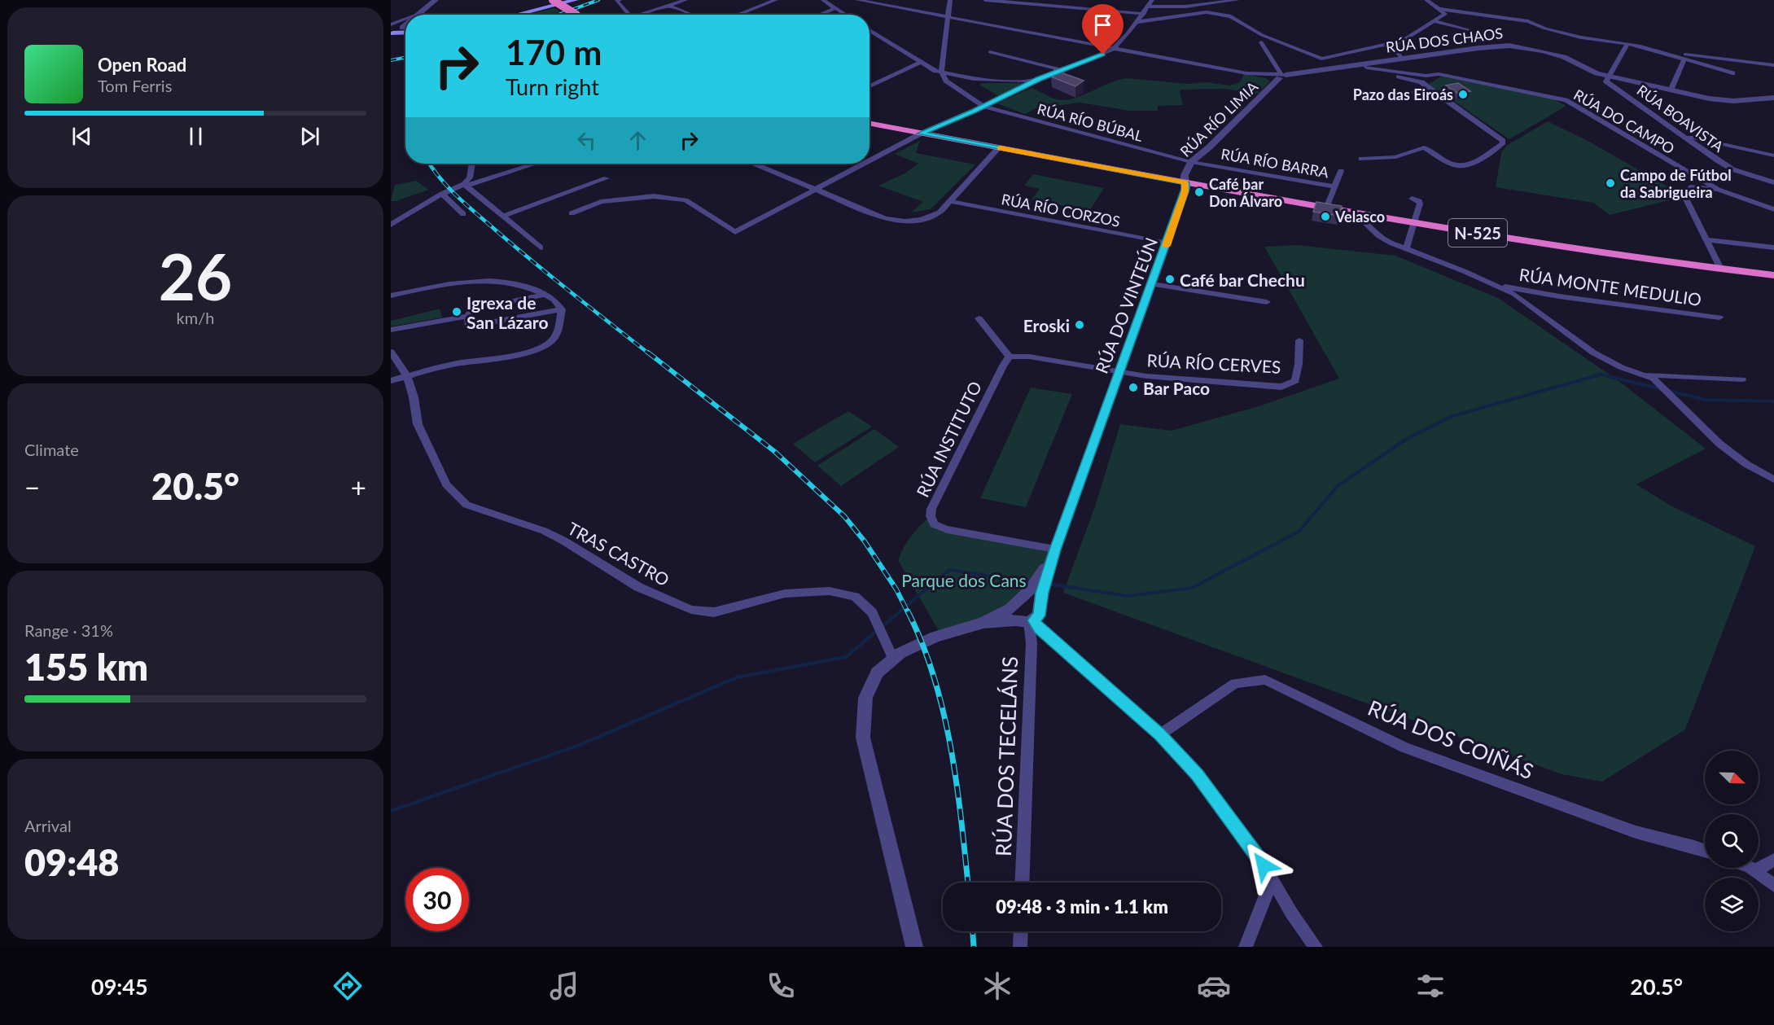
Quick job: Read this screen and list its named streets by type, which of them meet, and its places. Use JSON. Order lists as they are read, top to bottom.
{
  "streets": {
    "highway": ["N-525"],
    "street": [
      "RÚA DOS CHAOS",
      "RÚA BOAVISTA",
      "RÚA RÍO LIMIA",
      "RÚA DO CAMPO",
      "RÚA RÍO BÚBAL",
      "RÚA RÍO BARRA",
      "RÚA RÍO CORZOS",
      "RÚA MONTE MEDULIO",
      "RÚA DO VINTEÚN",
      "RÚA RÍO CERVES",
      "RÚA INSTITUTO",
      "TRAS CASTRO",
      "RÚA DOS COIÑÁS",
      "RÚA DOS TECELÁNS"
    ]
  },
  "crossings": [
    ["RÚA DOS CHAOS", "RÚA BOAVISTA"],
    ["RÚA DOS CHAOS", "RÚA RÍO LIMIA"],
    ["RÚA RÍO LIMIA", "RÚA RÍO BÚBAL"],
    ["RÚA RÍO LIMIA", "RÚA RÍO BARRA"],
    ["RÚA RÍO LIMIA", "N-525"],
    ["RÚA RÍO LIMIA", "RÚA DO VINTEÚN"],
    ["RÚA RÍO BÚBAL", "RÚA RÍO BARRA"],
    ["RÚA RÍO BARRA", "N-525"],
    ["RÚA RÍO CORZOS", "RÚA DO VINTEÚN"],
    ["N-525", "RÚA DO VINTEÚN"],
    ["RÚA DO VINTEÚN", "RÚA RÍO CERVES"],
    ["RÚA DO VINTEÚN", "RÚA INSTITUTO"]
  ],
  "parks": ["Parque dos Cans"],
  "places": [
    "Pazo das Eiroás",
    "Campo de Fútbol da Sabrigueira",
    "Café bar Don Álvaro",
    "Velasco",
    "Café bar Chechu",
    "Igrexa de San Lázaro",
    "Eroski",
    "Bar Paco"
  ],
  "north": "bottom right",
  "page": {
    "turn": ["170 m", "Turn right"],
    "song": ["Open Road", "Tom Ferris"],
    "tile": [
      ["26", "km/h"],
      "Climate",
      ["Range · 31%", "155 km"],
      ["Arrival", "09:48"]
    ],
    "heat": ["−", "20.5°", "+"],
    "limit": "30",
    "trip": "09:48 · 3 min · 1.1 km",
    "tabs": ["09:45", "20.5°"]
  }
}
